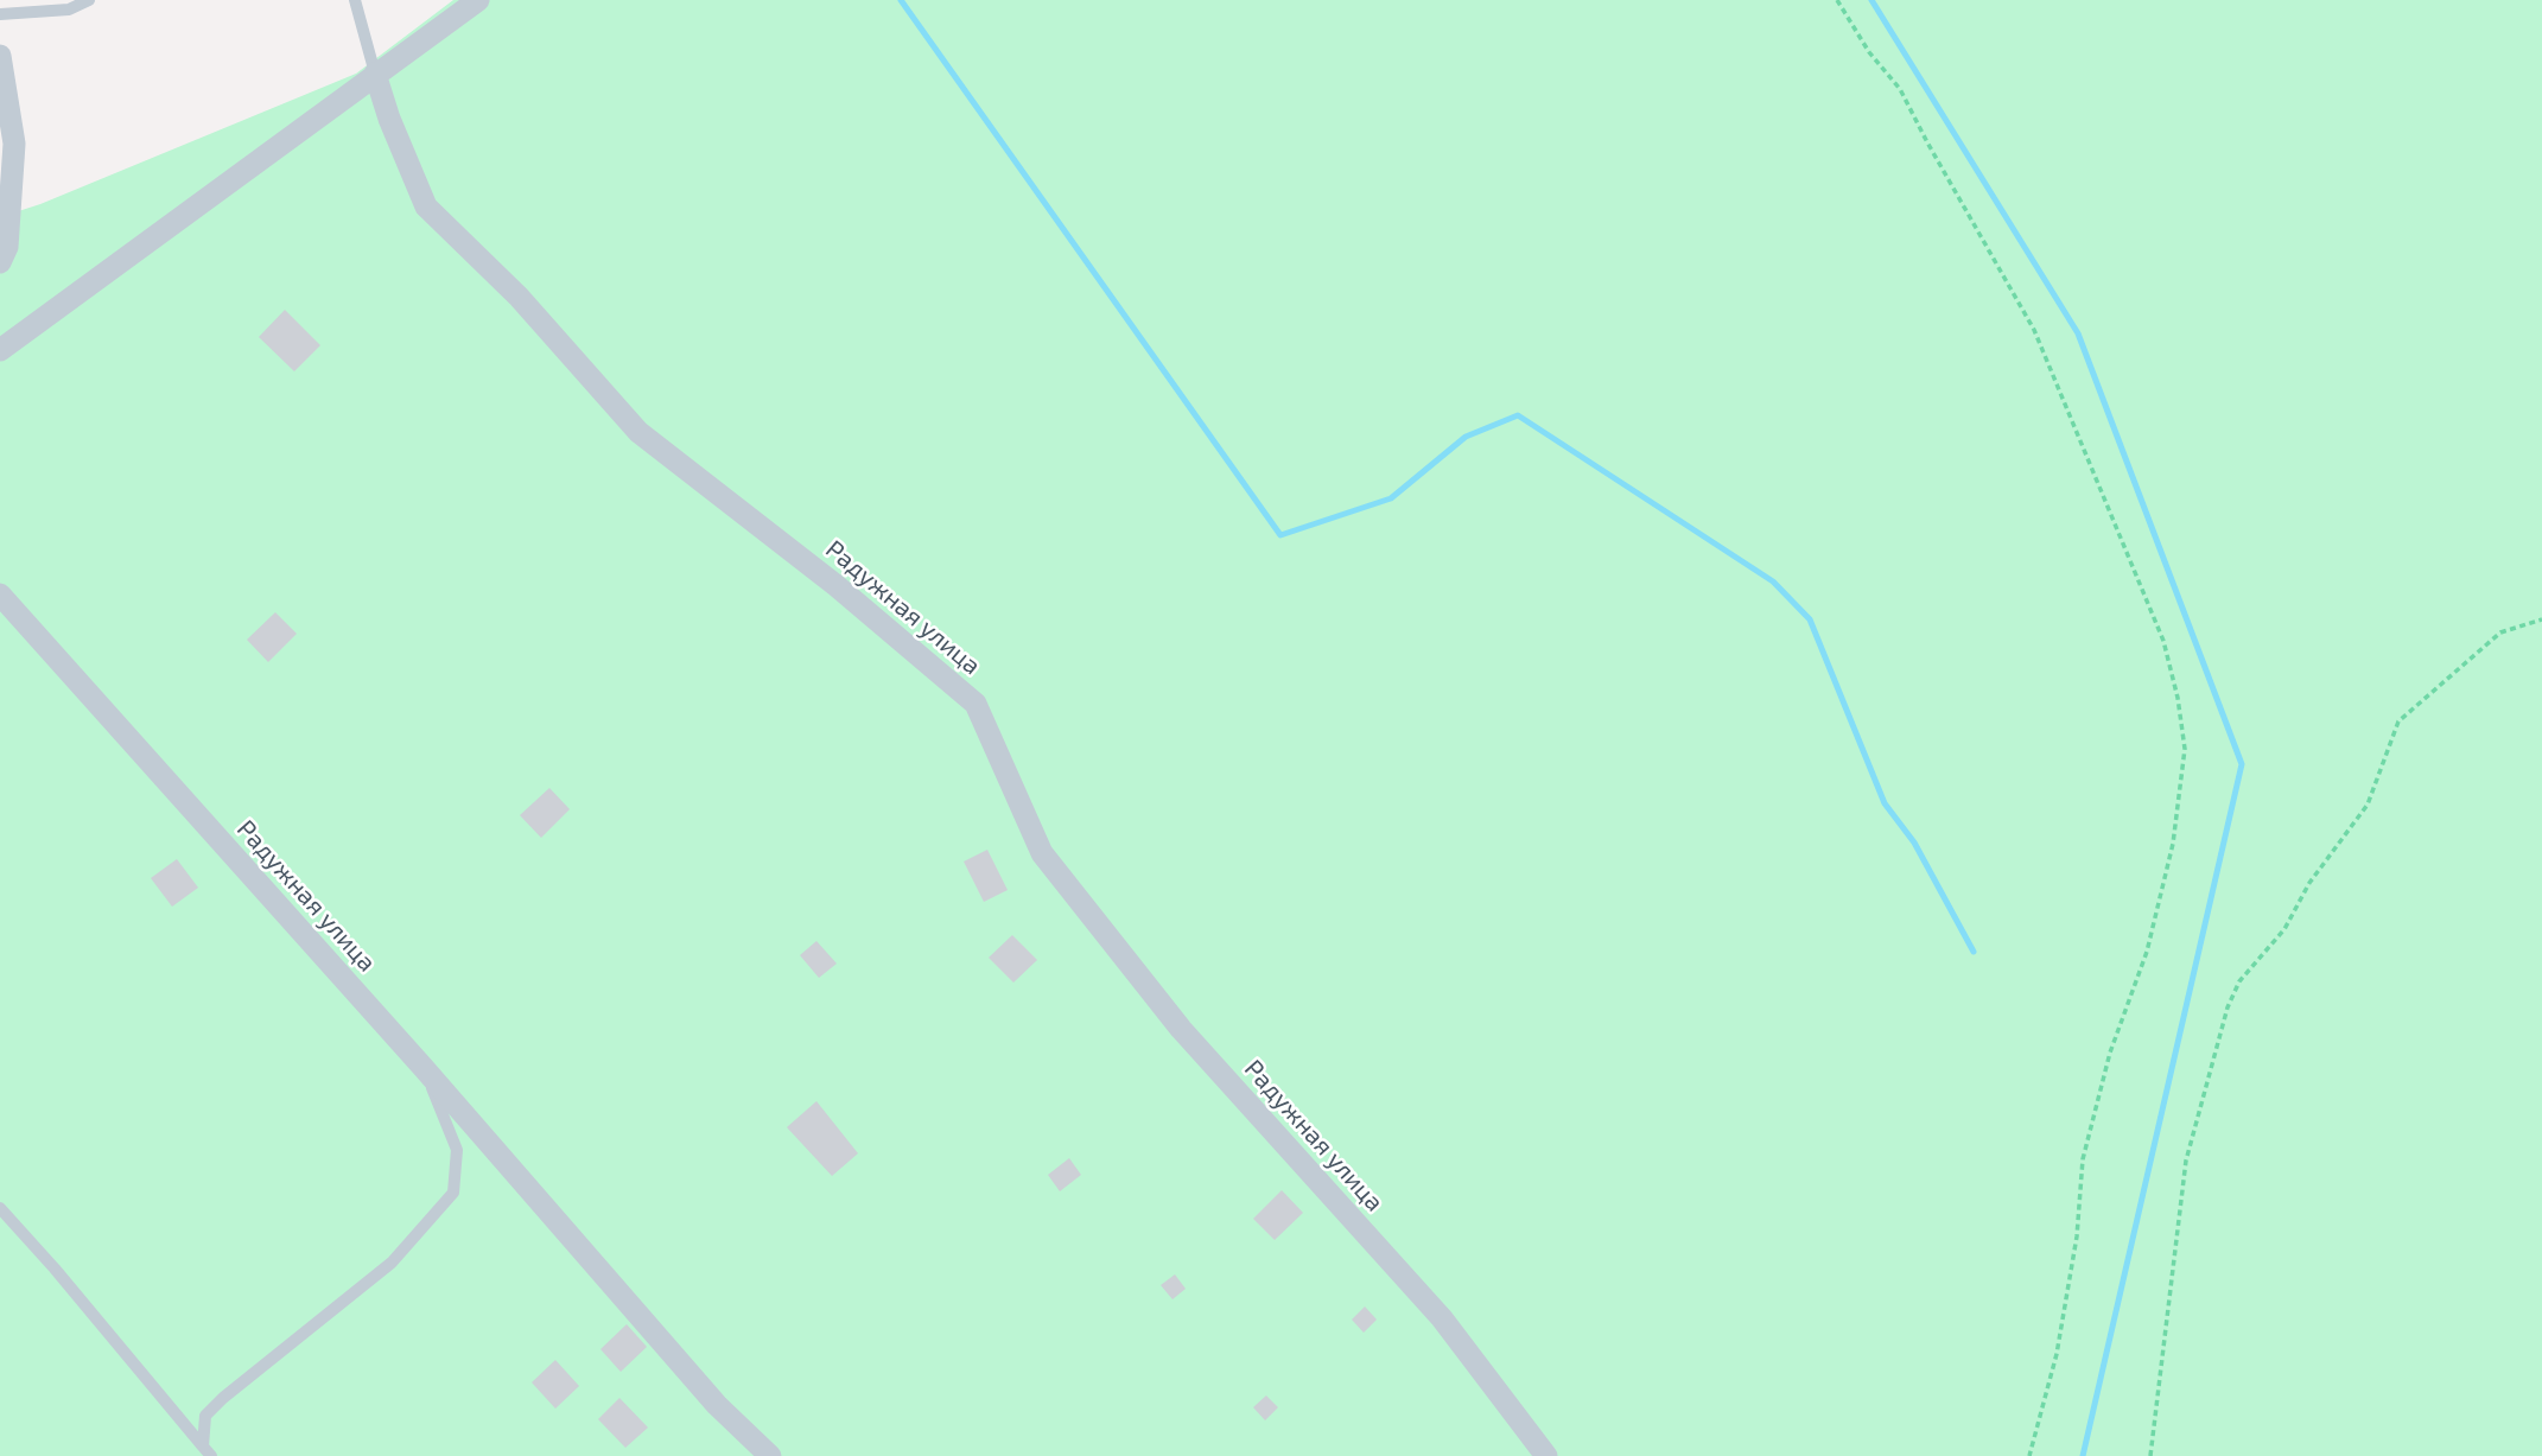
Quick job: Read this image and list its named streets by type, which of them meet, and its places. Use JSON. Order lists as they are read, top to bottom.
{
  "streets": {
    "street": ["Радужная улица"]
  }
}
